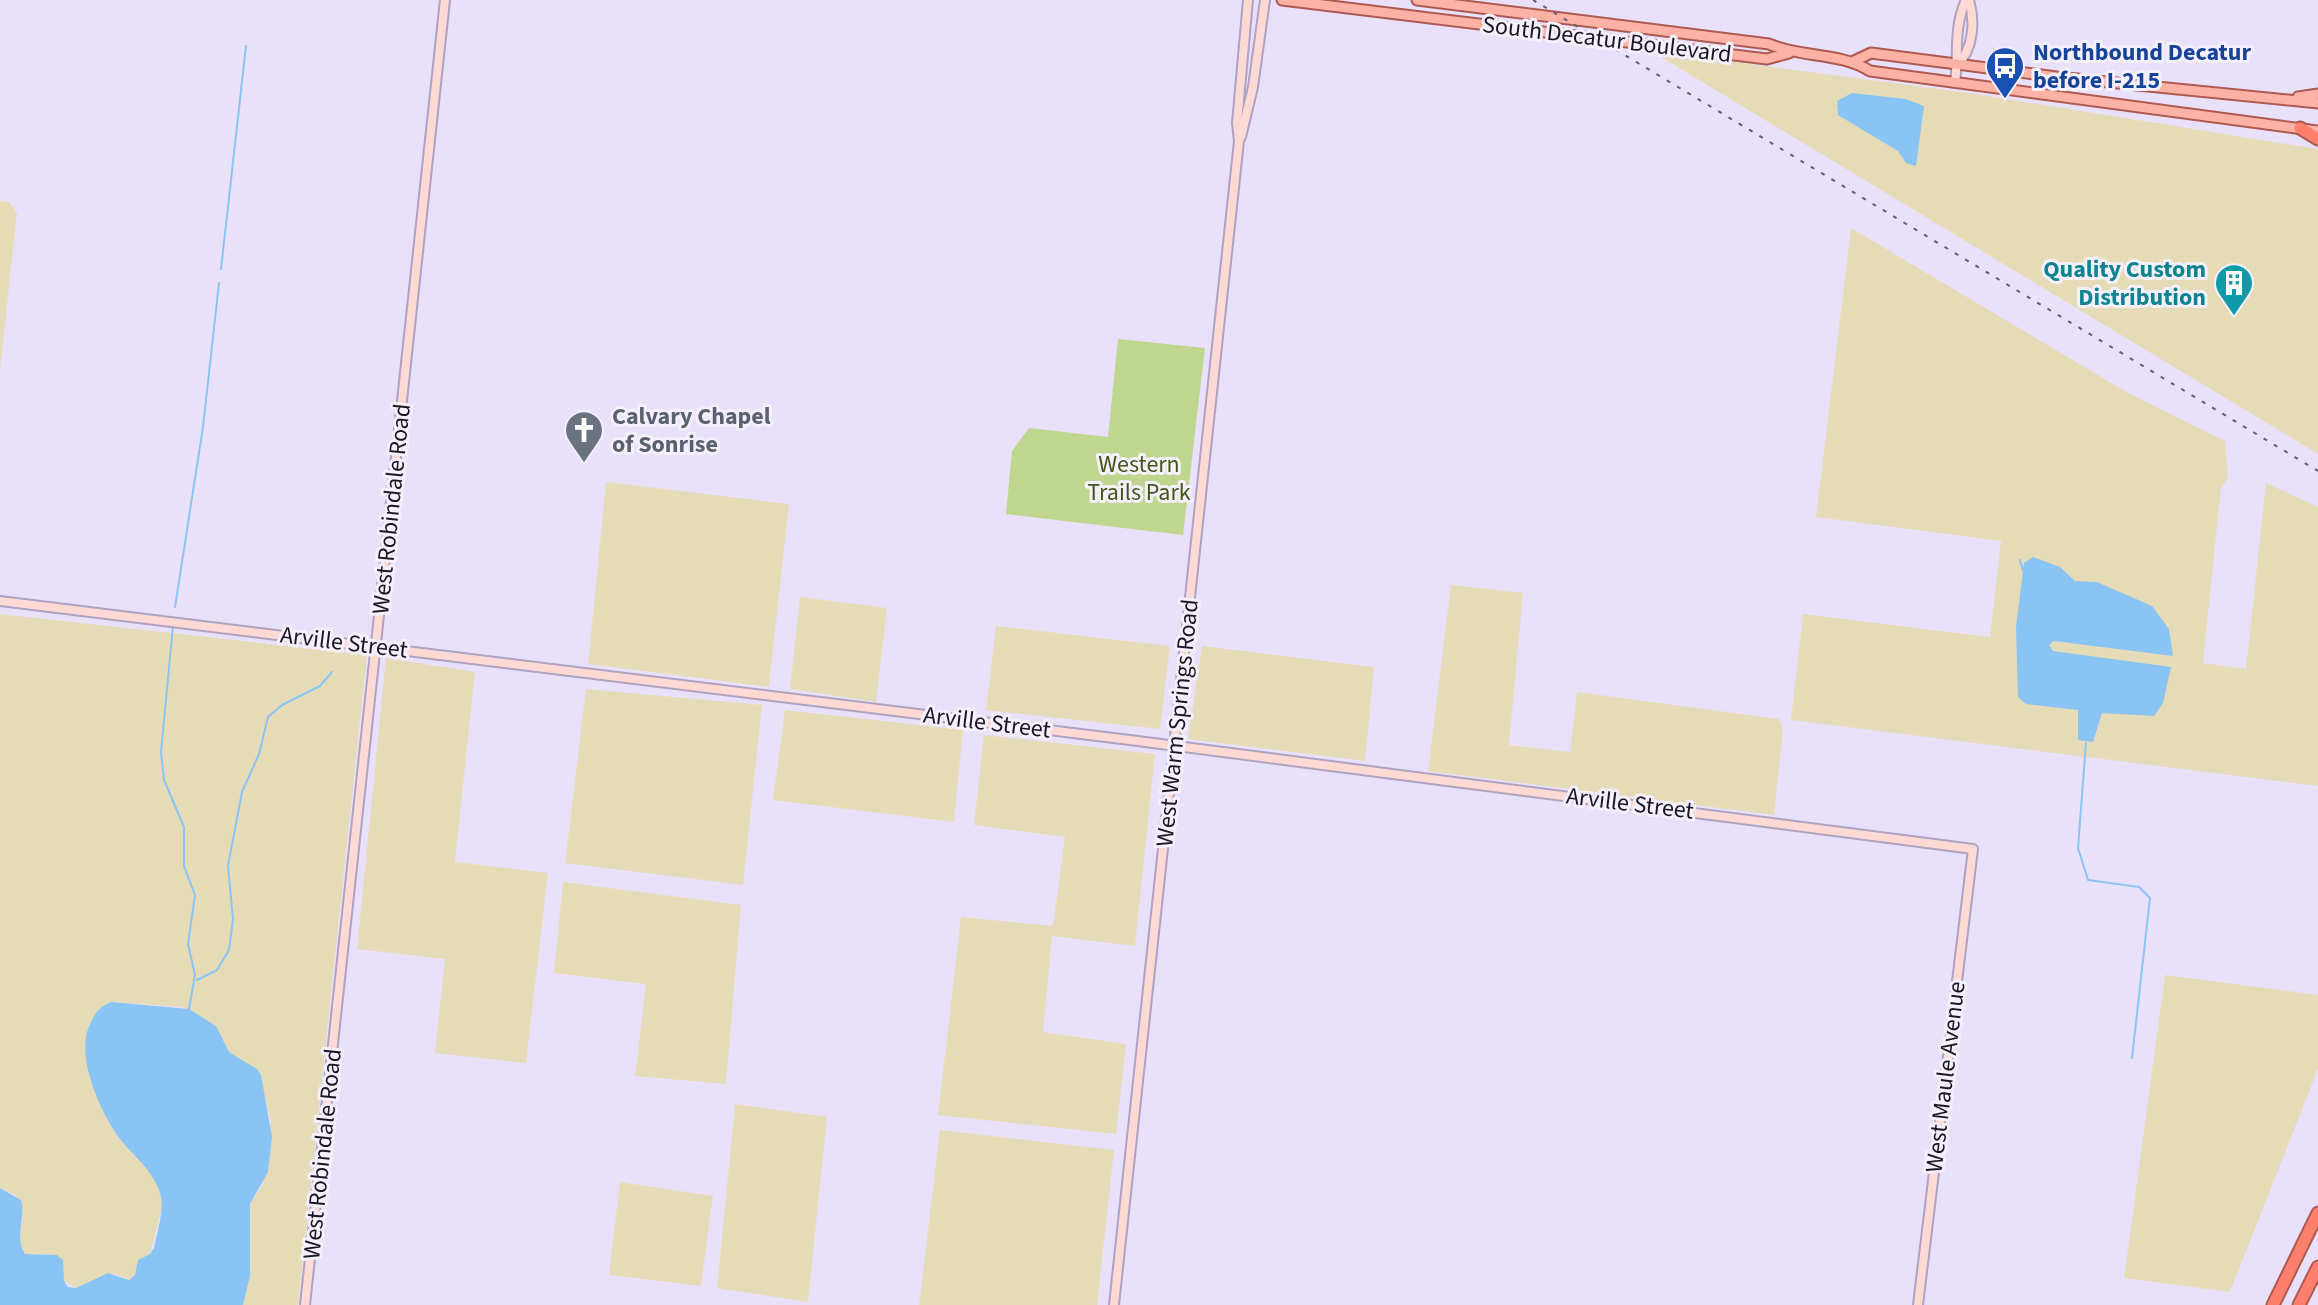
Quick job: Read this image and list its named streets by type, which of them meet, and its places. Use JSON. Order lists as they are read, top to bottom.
{
  "streets": {
    "main road": ["South Decatur Boulevard"],
    "street": [
      "West Robindale Road",
      "Arville Street",
      "West Warm Springs Road",
      "West Maule Avenue"
    ]
  },
  "crossings": [
    ["West Robindale Road", "Arville Street"],
    ["Arville Street", "West Warm Springs Road"],
    ["Arville Street", "West Maule Avenue"]
  ],
  "parks": ["Western Trails Park"],
  "places": {
    "bus stop": ["Northbound Decatur before I-215"],
    "building": ["Quality Custom Distribution"],
    "church": ["Calvary Chapel of Sonrise"]
  }
}
